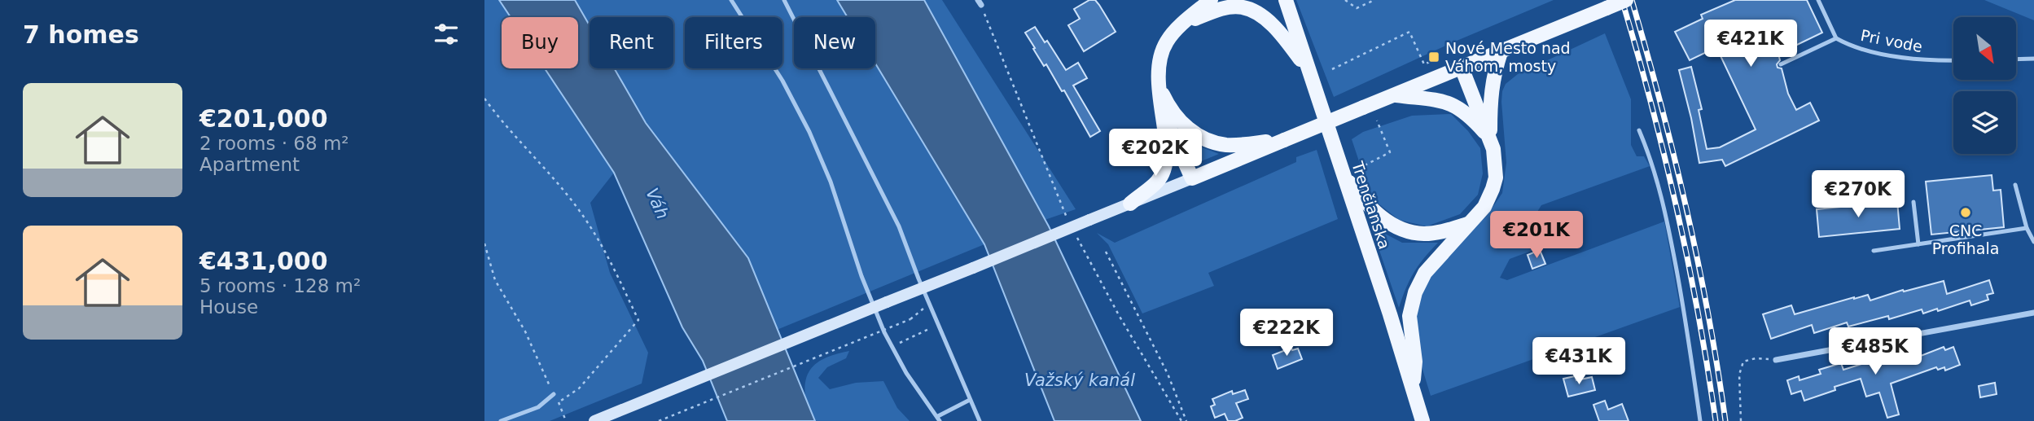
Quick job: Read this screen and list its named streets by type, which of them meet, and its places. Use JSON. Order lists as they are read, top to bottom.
{
  "streets": {
    "main road": ["Trenčianska"],
    "lane": ["Pri vode"]
  },
  "water": ["Váh", "Važský kanál"],
  "places": {
    "transit": ["Nové Mesto nad Váhom, mosty"],
    "other": ["CNC Profihala"]
  },
  "north": "bottom right",
  "page": {
    "heading": "7 homes",
    "chip": [
      "Buy",
      "Rent",
      "Filters",
      "New"
    ],
    "price": [
      "€421K",
      "€202K",
      "€270K",
      "€201K",
      "€222K",
      "€485K",
      "€431K"
    ],
    "list": [
      {
        "name": "€201,000",
        "note": "2 rooms · 68 m² · Apartment"
      },
      {
        "name": "€431,000",
        "note": "5 rooms · 128 m² · House"
      }
    ]
  }
}
